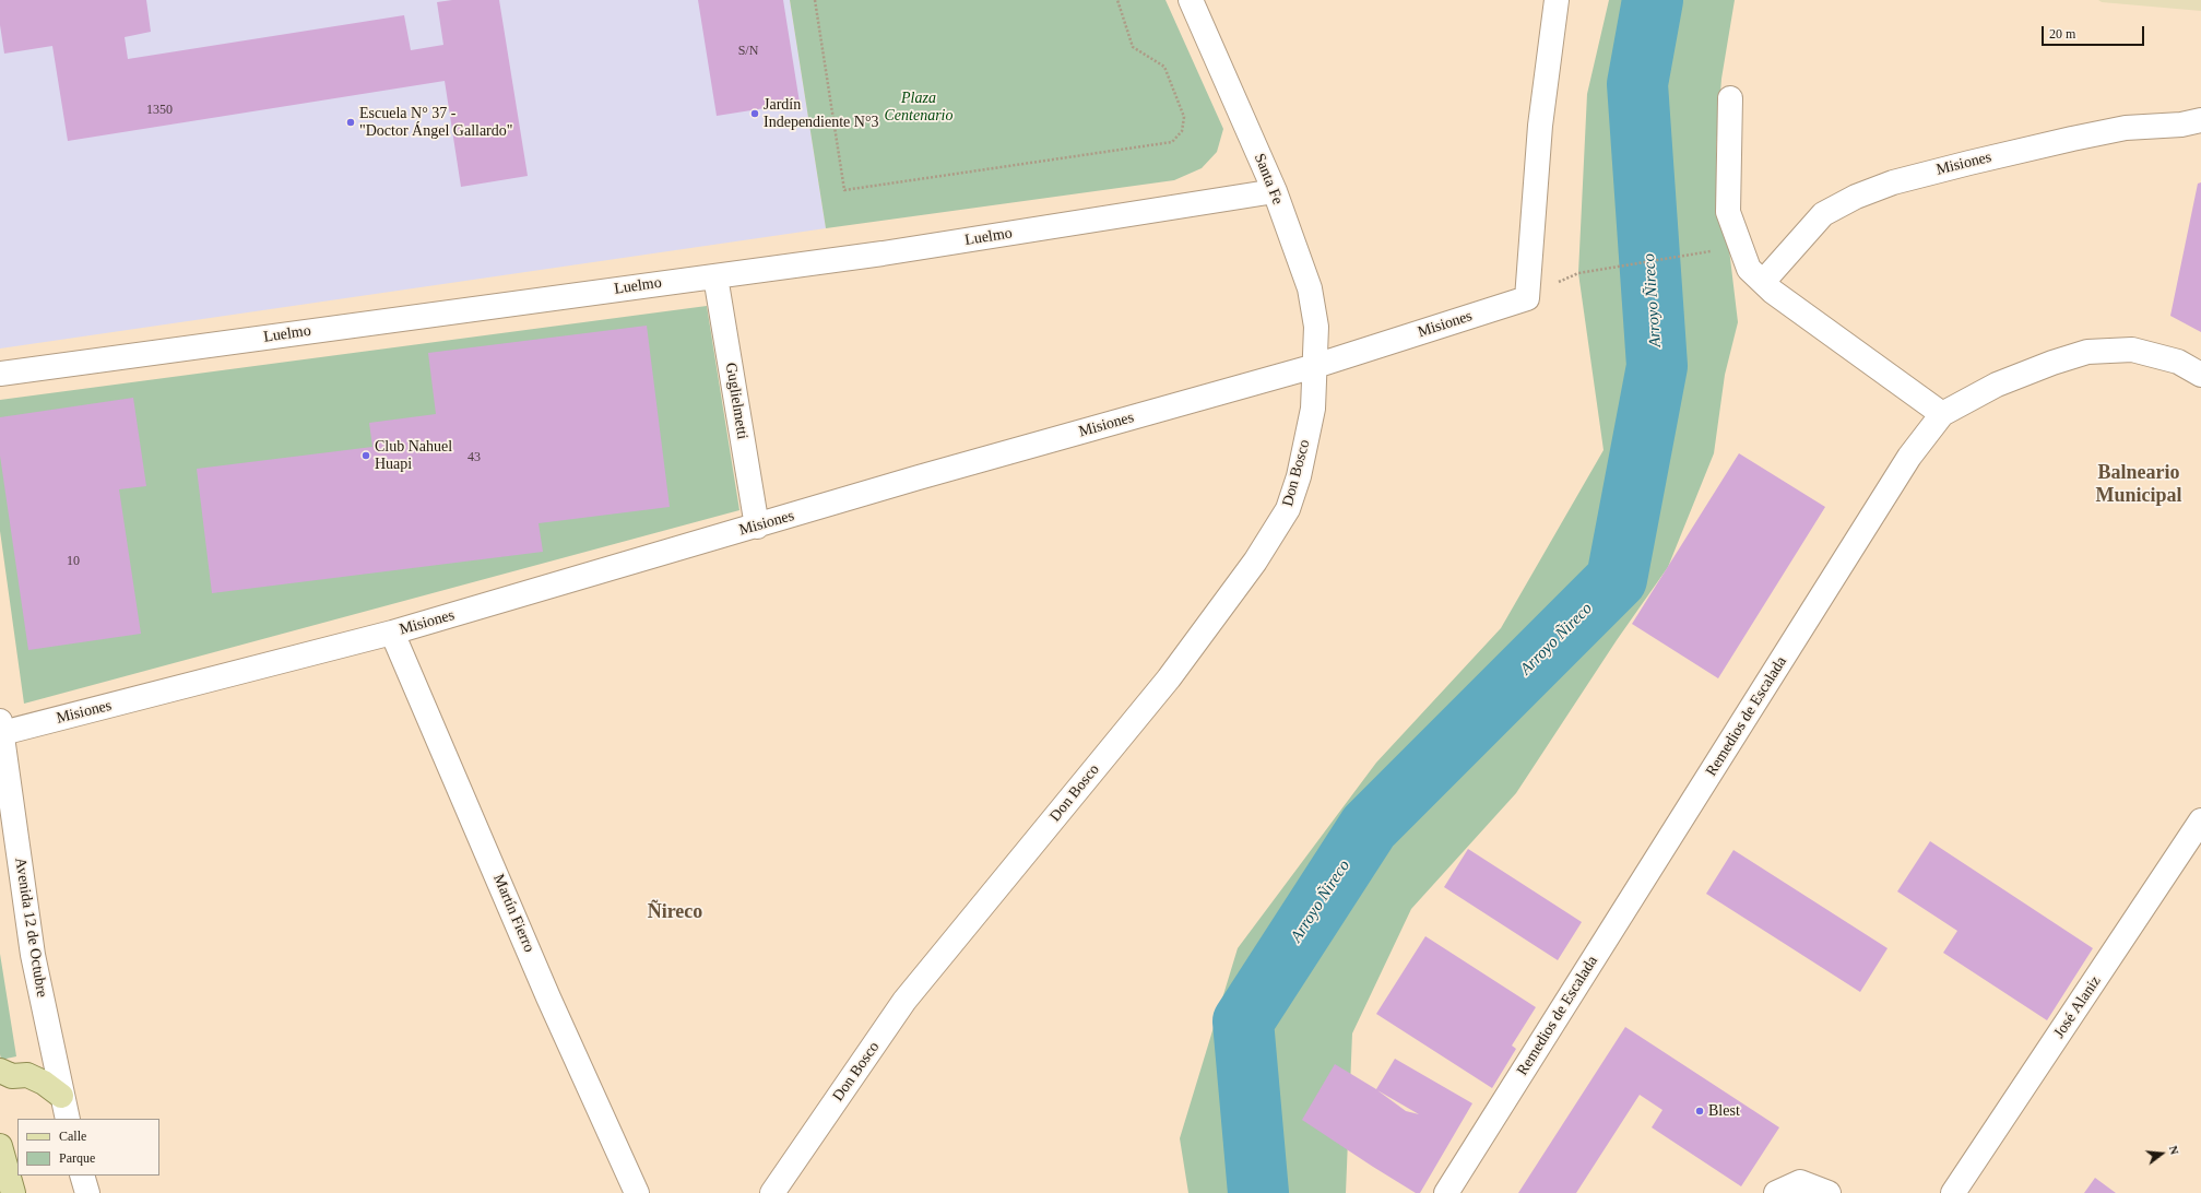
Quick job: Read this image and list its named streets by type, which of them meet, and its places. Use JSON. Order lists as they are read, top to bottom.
{
  "streets": {
    "street": [
      "Misiones",
      "Santa Fe",
      "Luelmo",
      "Guglielmetti",
      "Don Bosco",
      "Remedios de Escalada",
      "Martín Fierro",
      "Avenida 12 de Octubre",
      "José Alaniz"
    ]
  },
  "crossings": [
    ["Misiones", "Santa Fe"],
    ["Misiones", "Guglielmetti"],
    ["Misiones", "Don Bosco"],
    ["Misiones", "Martín Fierro"],
    ["Misiones", "Avenida 12 de Octubre"],
    ["Santa Fe", "Luelmo"],
    ["Santa Fe", "Don Bosco"],
    ["Luelmo", "Guglielmetti"]
  ],
  "districts": ["Balneario Municipal", "Ñireco"],
  "water": ["Arroyo Ñireco"],
  "parks": ["Plaza Centenario"],
  "places": [
    "Jardín Independiente N°3",
    "Escuela N° 37 - \"Doctor Ángel Gallardo\"",
    "Club Nahuel Huapi",
    "Blest"
  ],
  "house_numbers": [
    "S/N",
    "1350",
    "43",
    "10"
  ],
  "legend": ["Calle", "Parque"],
  "scale_bar": "20 m",
  "north": "right"
}
